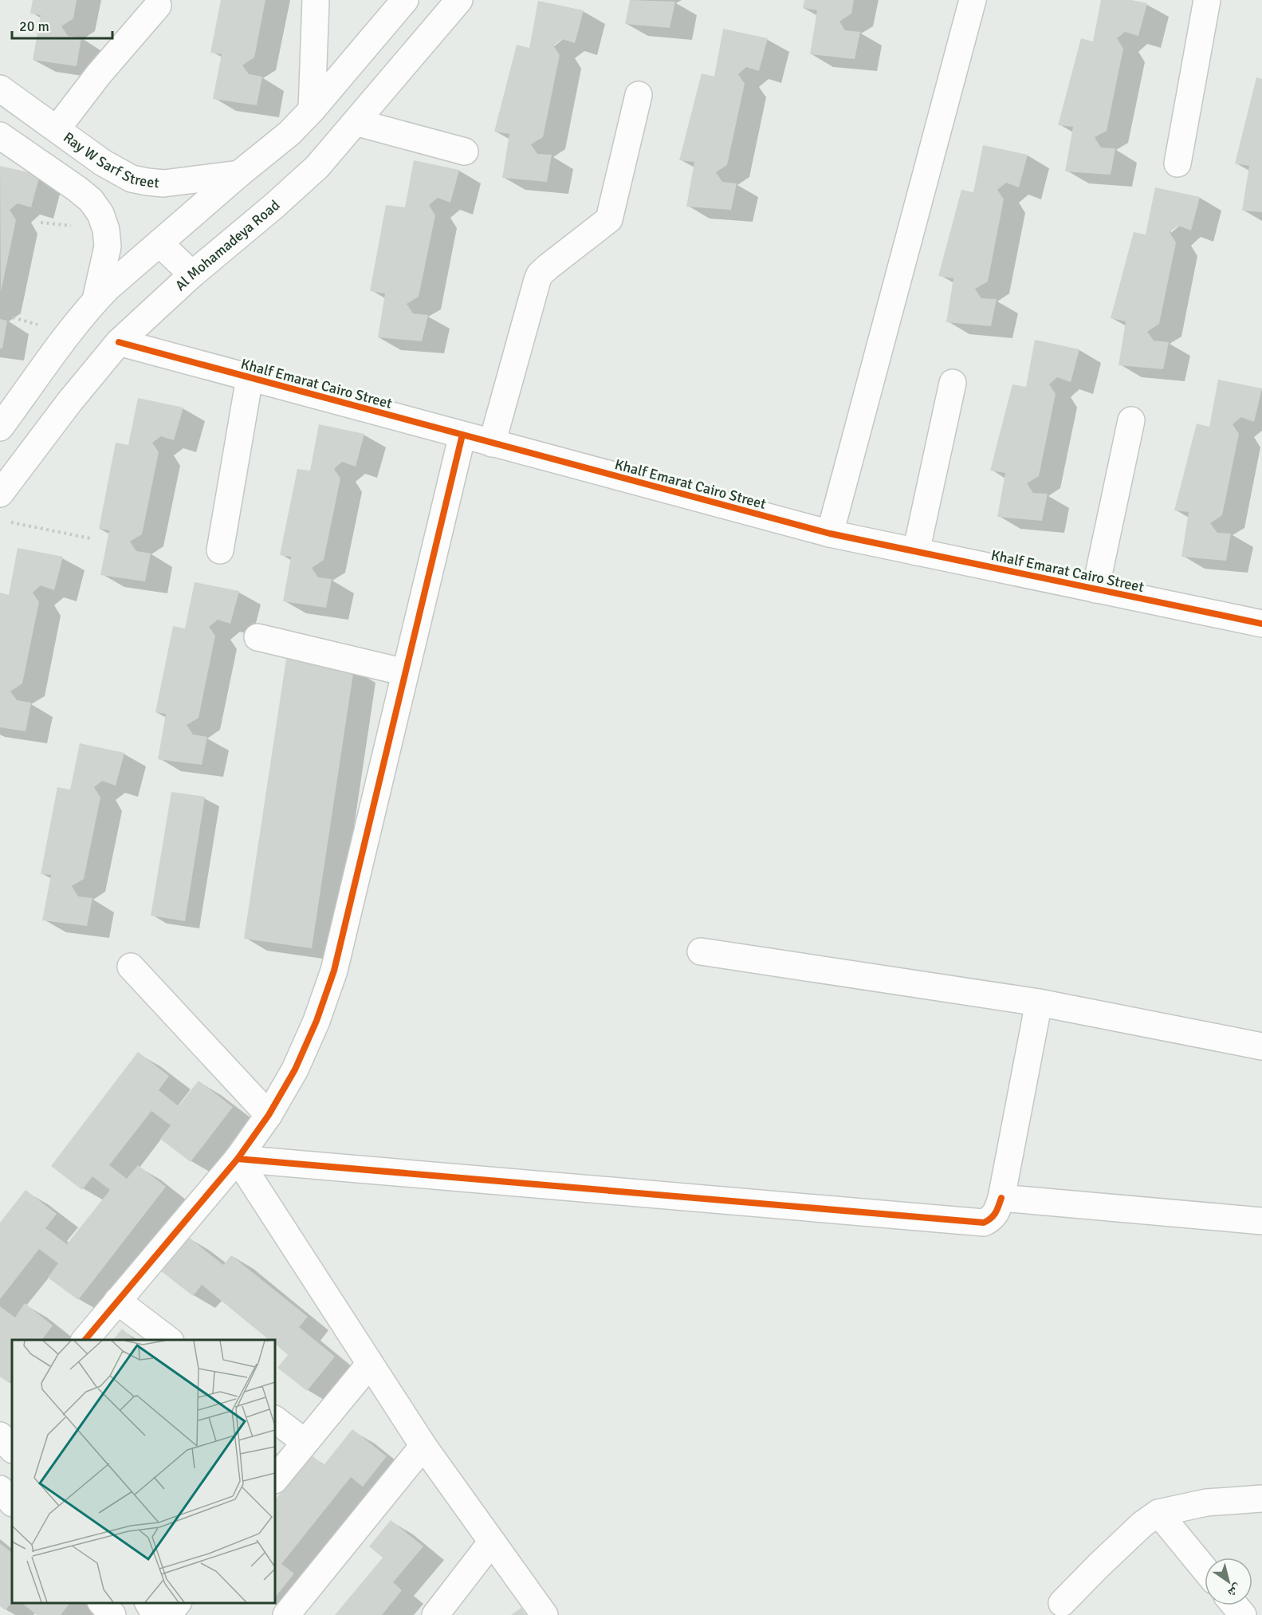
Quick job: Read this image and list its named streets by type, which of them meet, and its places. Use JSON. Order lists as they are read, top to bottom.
{
  "streets": {
    "street": ["Ray W Sarf Street", "Al Mohamadeya Road", "Khalf Emarat Cairo Street"]
  },
  "crossings": [
    ["Al Mohamadeya Road", "Khalf Emarat Cairo Street"]
  ],
  "scale_bar": "20 m",
  "north": "bottom right"
}
